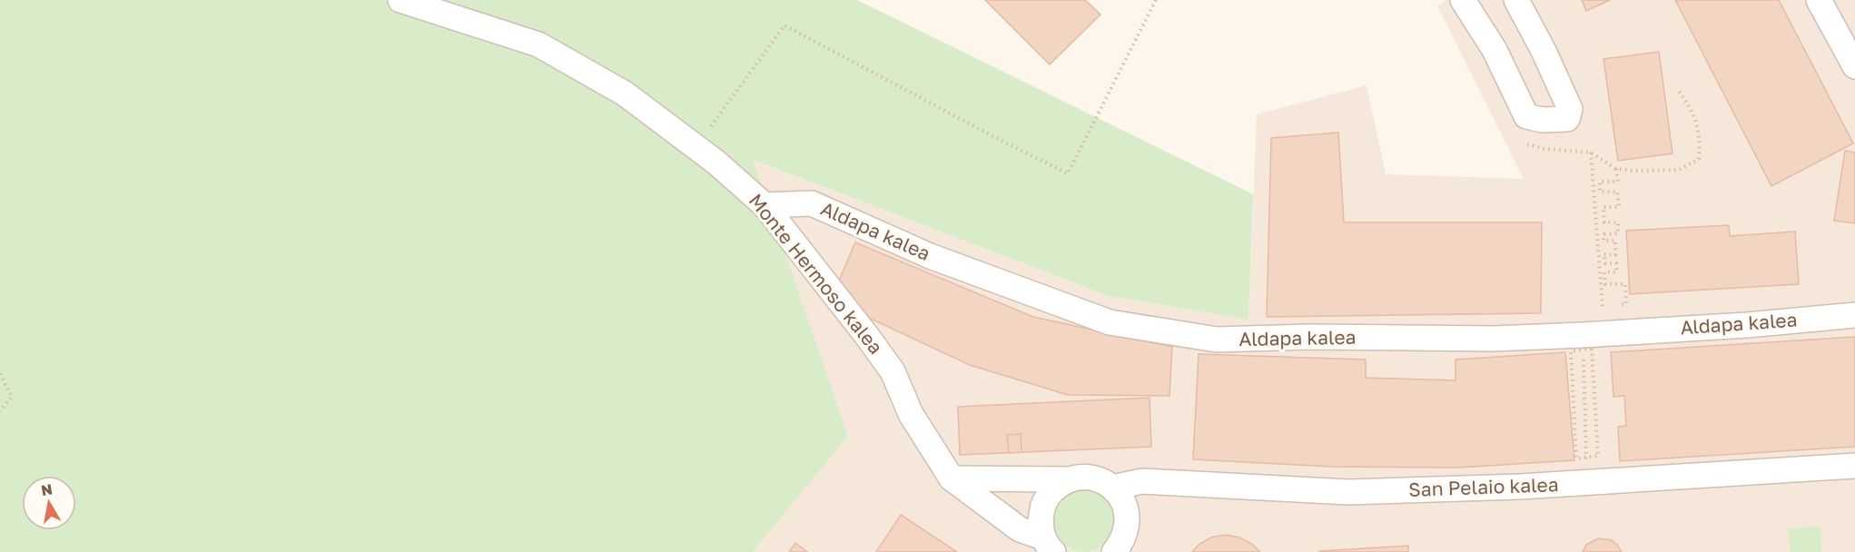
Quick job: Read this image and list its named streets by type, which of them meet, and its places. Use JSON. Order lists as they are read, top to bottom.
{
  "streets": {
    "street": ["Aldapa kalea", "Monte Hermoso kalea", "San Pelaio kalea"]
  },
  "crossings": [
    ["Aldapa kalea", "Monte Hermoso kalea"]
  ],
  "north": "top"
}
